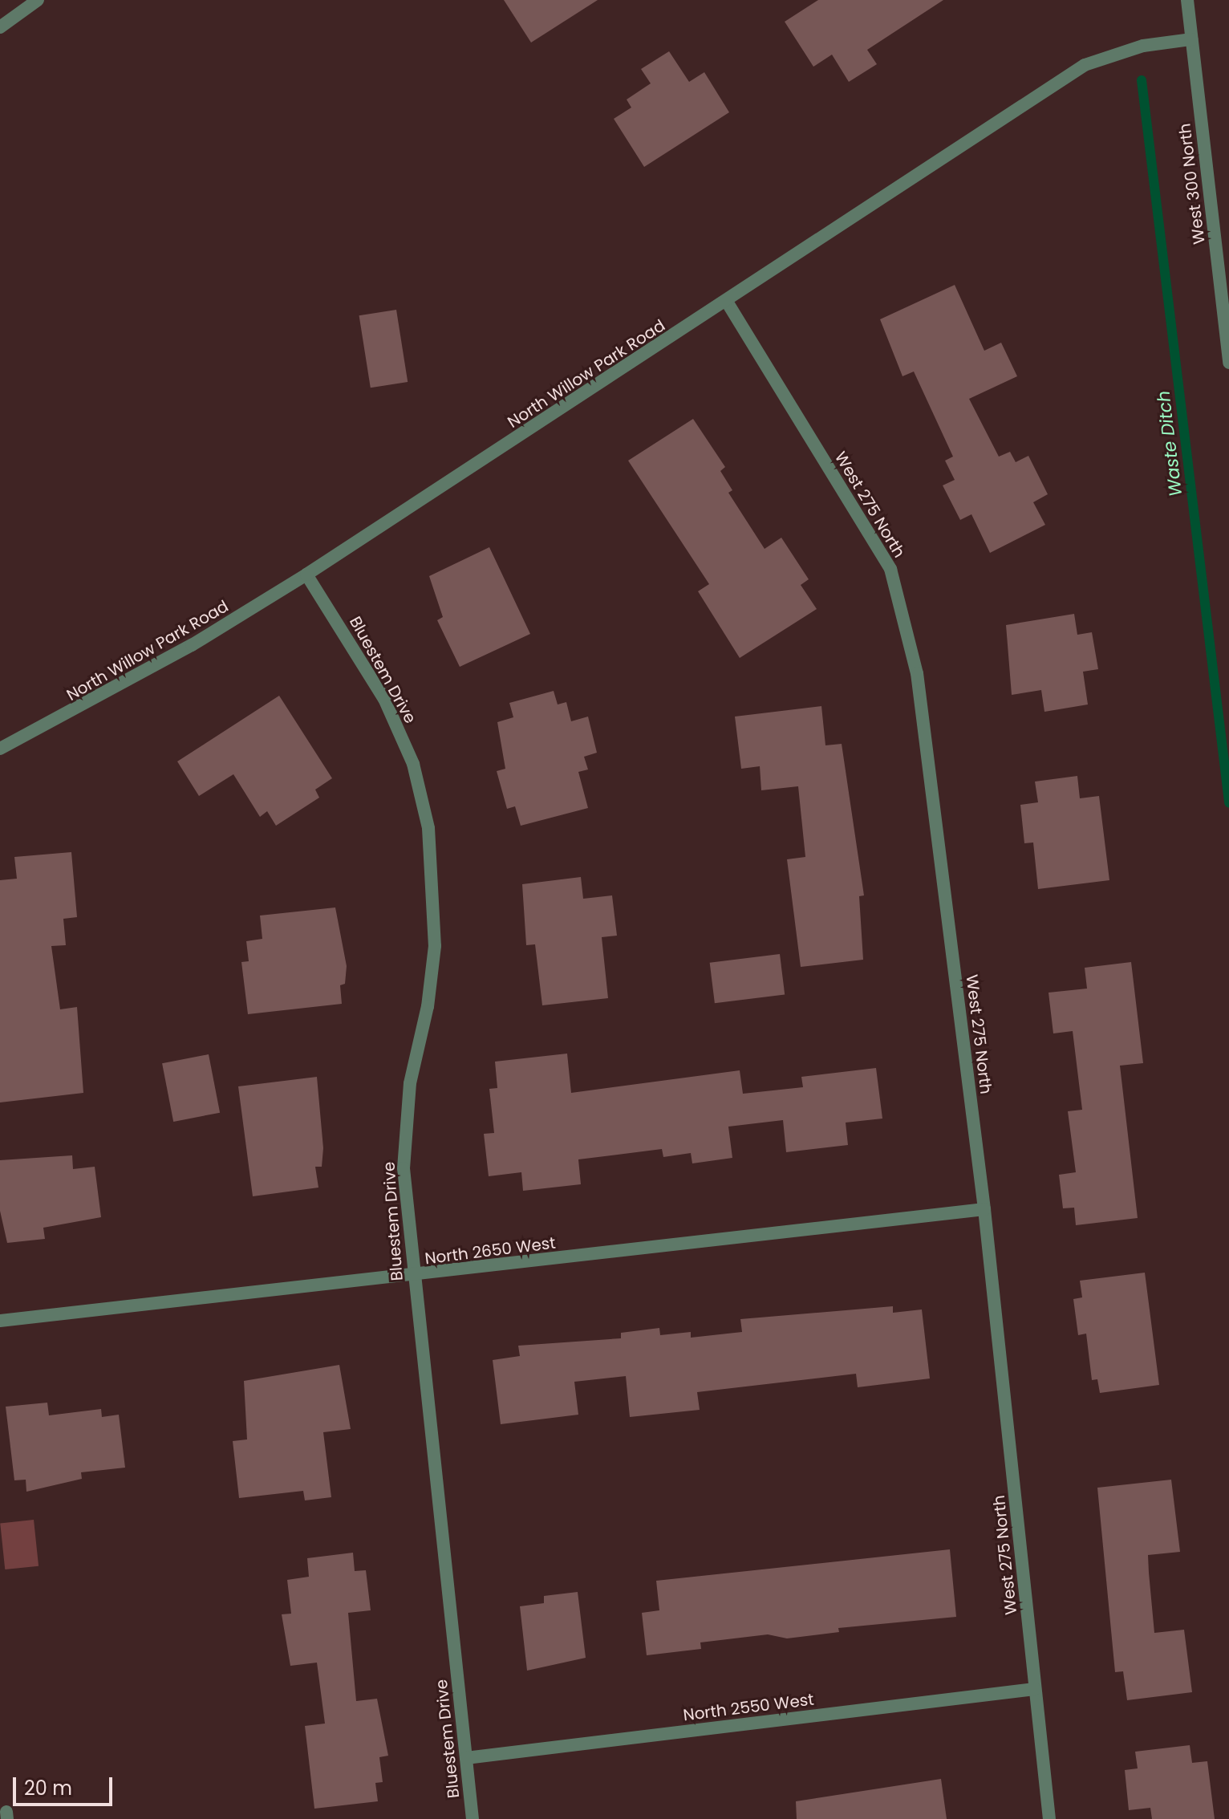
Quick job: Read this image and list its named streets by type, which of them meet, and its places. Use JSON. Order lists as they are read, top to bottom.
{
  "streets": {
    "street": [
      "West 300 North",
      "North Willow Park Road",
      "West 275 North",
      "Bluestem Drive",
      "North 2650 West",
      "North 2550 West"
    ]
  },
  "crossings": [
    ["West 300 North", "North Willow Park Road"],
    ["North Willow Park Road", "West 275 North"],
    ["North Willow Park Road", "Bluestem Drive"],
    ["West 275 North", "North 2650 West"],
    ["West 275 North", "North 2550 West"],
    ["Bluestem Drive", "North 2650 West"],
    ["Bluestem Drive", "North 2550 West"]
  ],
  "water": ["Waste Ditch"],
  "scale_bar": "20 m"
}
